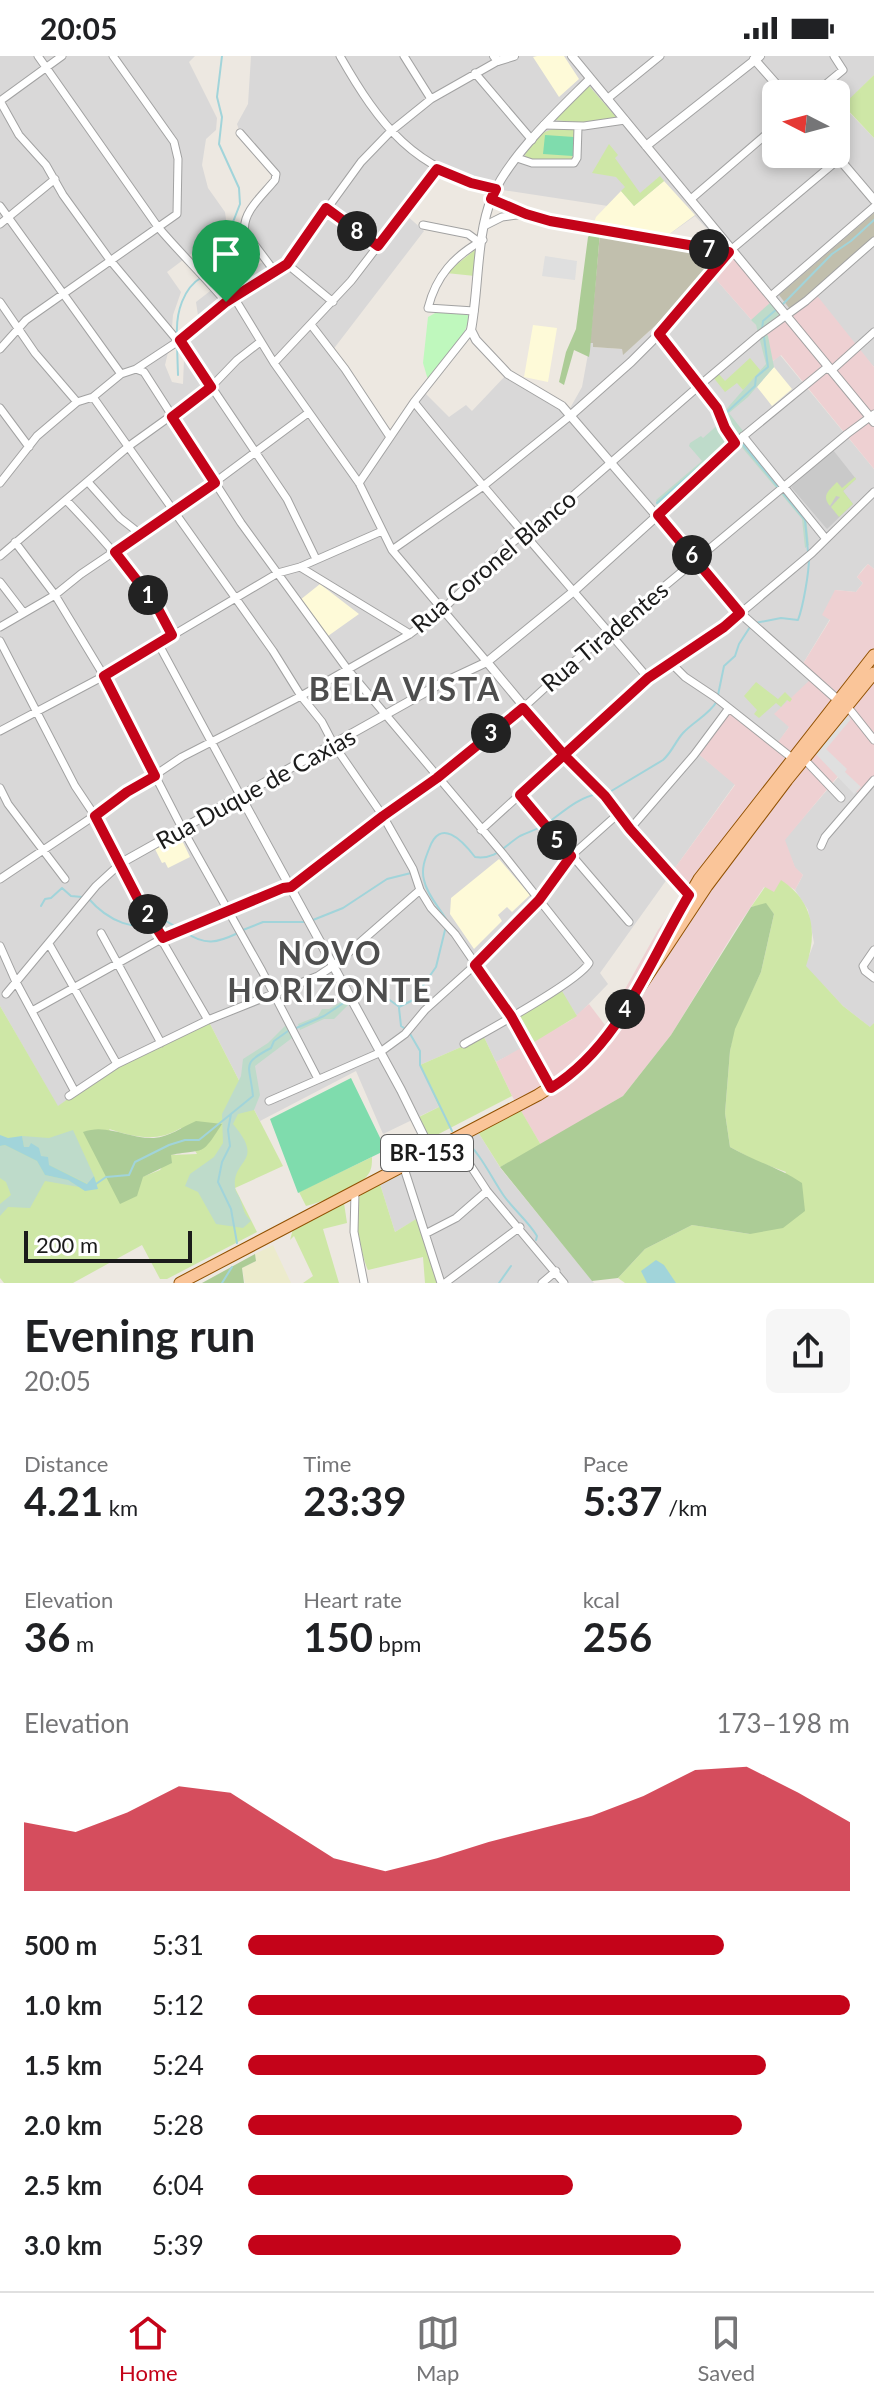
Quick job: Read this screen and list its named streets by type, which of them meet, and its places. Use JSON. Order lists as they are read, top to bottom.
{
  "streets": {
    "main road": ["BR-153"],
    "street": ["Rua Coronel Blanco", "Rua Tiradentes", "Rua Duque de Caxias"]
  },
  "districts": ["BELA VISTA", "NOVO HORIZONTE"],
  "scale_bar": "200 m",
  "north": "left",
  "page": {
    "status": "20:05",
    "pins": [
      "8",
      "7",
      "6",
      "1",
      "3",
      "5",
      "2",
      "4"
    ],
    "scale": "200 m",
    "heading": ["Evening run", "20:05"],
    "stats": [
      ["Distance", "4.21 km"],
      ["Time", "23:39"],
      ["Pace", "5:37 /km"],
      ["Elevation", "36 m"],
      ["Heart rate", "150 bpm"],
      ["kcal", "256"]
    ],
    "chart": ["Elevation", "173–198 m"],
    "list": [
      {
        "name": "500 m",
        "note": "5:31"
      },
      {
        "name": "1.0 km",
        "note": "5:12"
      },
      {
        "name": "1.5 km",
        "note": "5:24"
      },
      {
        "name": "2.0 km",
        "note": "5:28"
      },
      {
        "name": "2.5 km",
        "note": "6:04"
      },
      {
        "name": "3.0 km",
        "note": "5:39"
      }
    ],
    "tabs": ["Home", "Map", "Saved"]
  }
}
